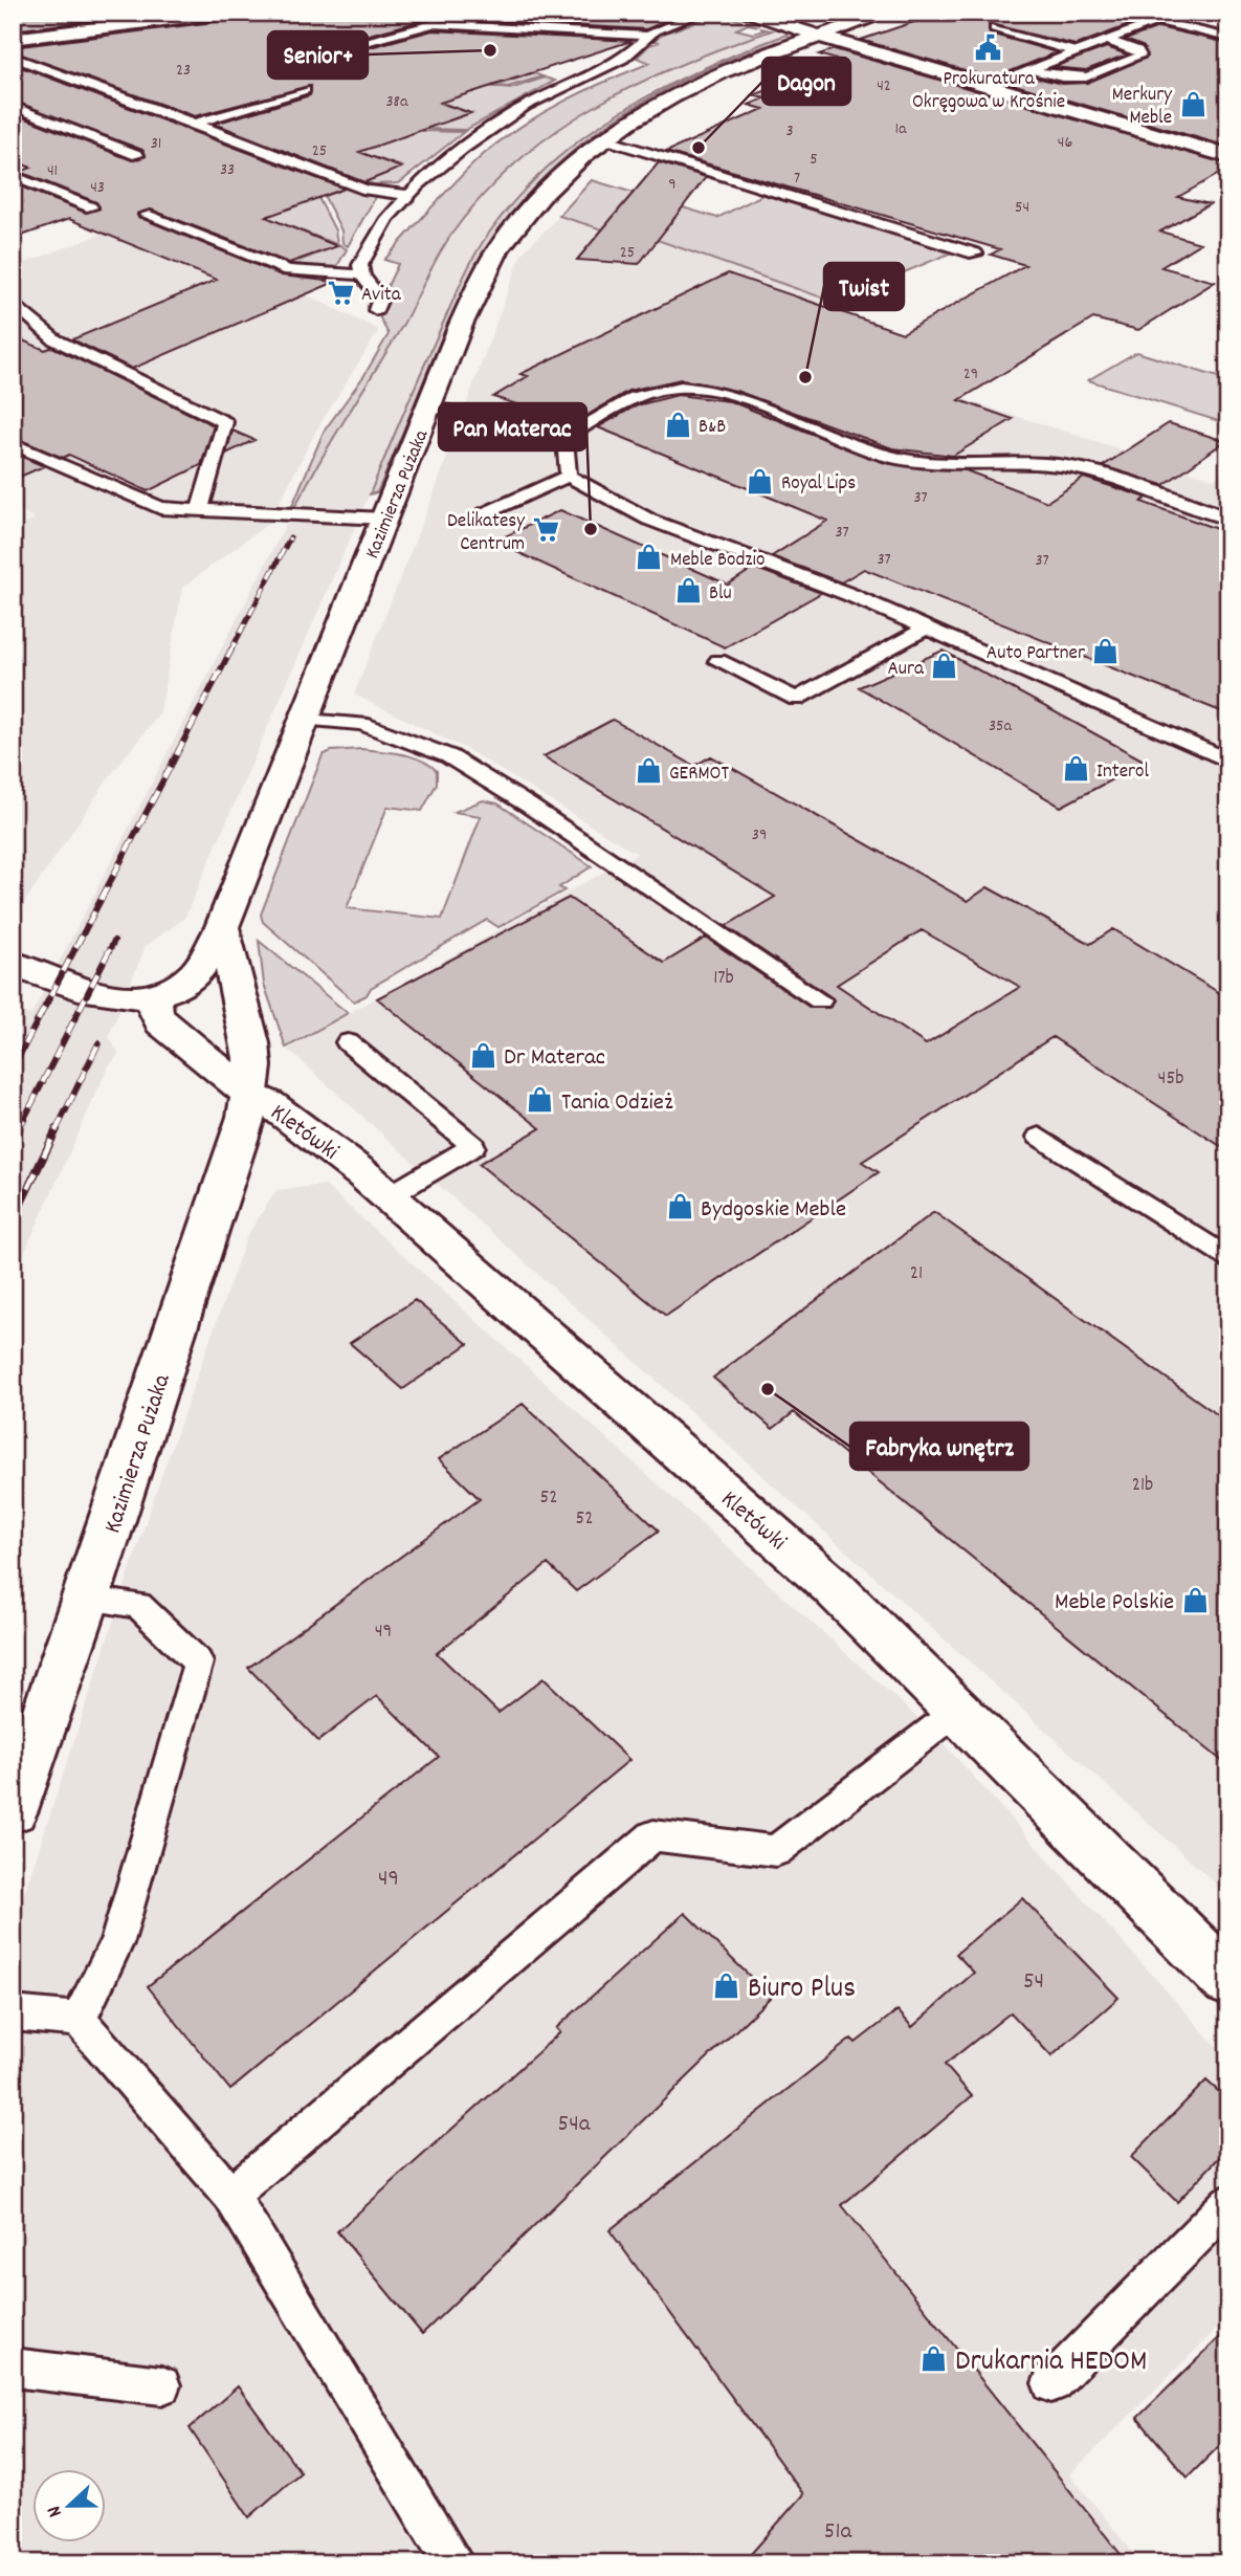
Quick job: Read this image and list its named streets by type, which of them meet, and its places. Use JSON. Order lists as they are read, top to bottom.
{
  "streets": {
    "street": ["Kazimierza Pużaka", "Kletówki"]
  },
  "crossings": [
    ["Kazimierza Pużaka", "Kletówki"]
  ],
  "places": {
    "public building": ["Prokuratura Okręgowa w Krośnie"],
    "other": [
      "Senior+",
      "Dagon",
      "Twist",
      "Pan Materac",
      "Fabryka wnętrz"
    ],
    "shop": [
      "Merkury Meble",
      "B&B",
      "Royal Lips",
      "Meble Bodzio",
      "Blu",
      "Auto Partner",
      "Aura",
      "Interol",
      "GERMOT",
      "Dr Materac",
      "Tania Odzież",
      "Bydgoskie Meble",
      "Meble Polskie",
      "Biuro Plus",
      "Drukarnia HEDOM"
    ],
    "supermarket": ["Avita", "Delikatesy Centrum"]
  },
  "house_numbers": [
    "23",
    "42",
    "38a",
    "1a",
    "3",
    "46",
    "31",
    "25",
    "5",
    "33",
    "41",
    "7",
    "9",
    "43",
    "54",
    "25",
    "29",
    "37",
    "37",
    "37",
    "37",
    "35a",
    "39",
    "17b",
    "45b",
    "21",
    "21b",
    "52",
    "52",
    "49",
    "49",
    "54",
    "54a",
    "51a"
  ],
  "north": "left"
}
